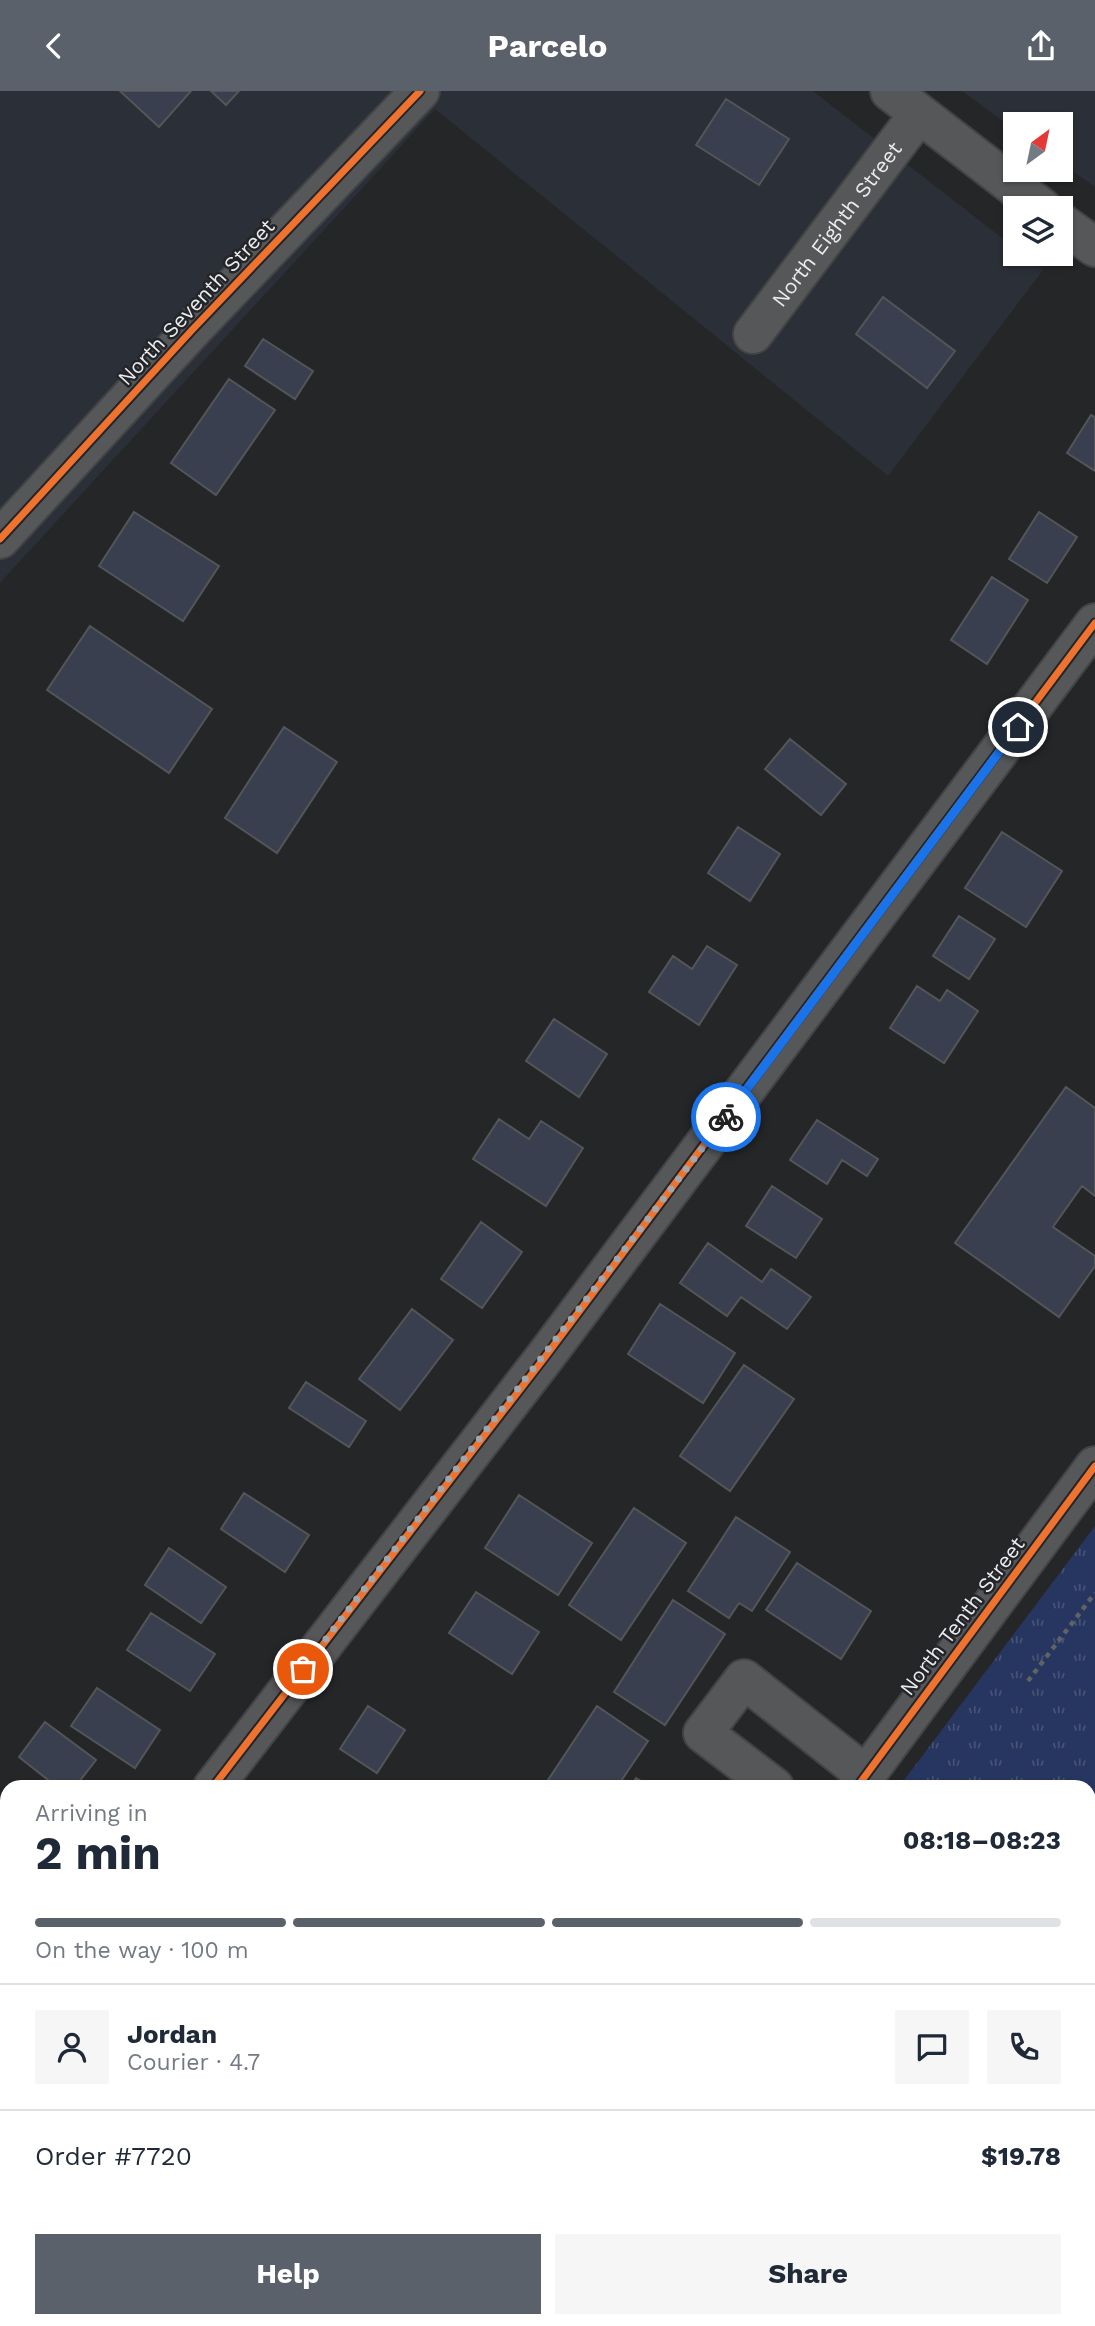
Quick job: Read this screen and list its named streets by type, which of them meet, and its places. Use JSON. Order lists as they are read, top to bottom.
{
  "streets": {
    "street": ["North Eighth Street", "North Seventh Street", "North Tenth Street"]
  },
  "north": "top right",
  "page": {
    "header": "Parcelo",
    "heading": ["2 min", "Arriving in", "08:18–08:23"],
    "panel": [
      "Jordan",
      "Courier · 4.7",
      "Order #7720",
      "$19.78"
    ],
    "bar": "On the way · 100 m",
    "buttons": ["Help", "Share"]
  }
}
